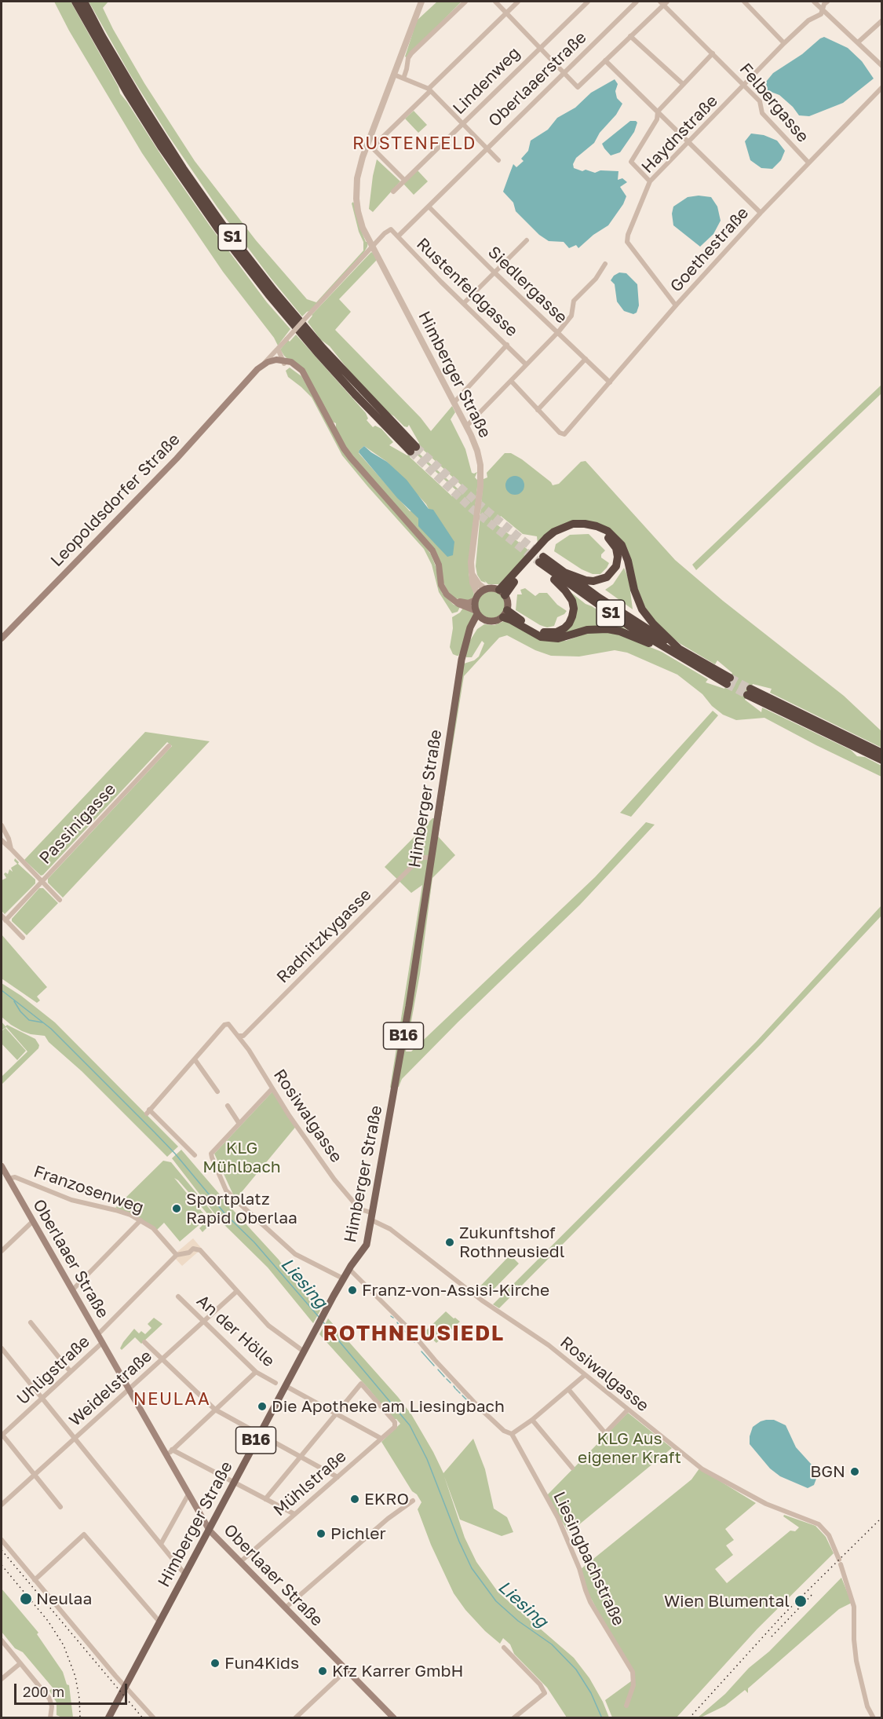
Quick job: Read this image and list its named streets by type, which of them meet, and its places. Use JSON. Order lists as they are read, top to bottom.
{
  "streets": {
    "highway": ["S1"],
    "main road": [
      "Himberger Straße",
      "Leopoldsdorfer Straße",
      "B16",
      "Oberlaaer Straße"
    ],
    "street": [
      "Oberlaaerstraße",
      "Lindenweg",
      "Felbergasse",
      "Haydnstraße",
      "Goethestraße",
      "Siedlergasse",
      "Rustenfeldgasse",
      "Passinigasse",
      "Radnitzkygasse",
      "Rosiwalgasse",
      "Franzosenweg",
      "An der Hölle",
      "Uhligstraße",
      "Weidelstraße",
      "Mühlstraße",
      "Liesingbachstraße"
    ]
  },
  "crossings": [
    ["Oberlaaerstraße", "Siedlergasse"],
    ["Oberlaaerstraße", "Rustenfeldgasse"],
    ["Felbergasse", "Haydnstraße"],
    ["Felbergasse", "Goethestraße"],
    ["Haydnstraße", "Goethestraße"],
    ["Goethestraße", "Siedlergasse"],
    ["Rustenfeldgasse", "Leopoldsdorfer Straße"],
    ["Himberger Straße", "Leopoldsdorfer Straße"],
    ["Himberger Straße", "Radnitzkygasse"],
    ["Himberger Straße", "B16"],
    ["Himberger Straße", "Rosiwalgasse"],
    ["Himberger Straße", "Oberlaaer Straße"],
    ["Himberger Straße", "Liesingbachstraße"],
    ["Radnitzkygasse", "Rosiwalgasse"],
    ["Franzosenweg", "Oberlaaer Straße"],
    ["Oberlaaer Straße", "Uhligstraße"],
    ["Oberlaaer Straße", "Weidelstraße"],
    ["Oberlaaer Straße", "Mühlstraße"],
    ["An der Hölle", "Weidelstraße"]
  ],
  "districts": ["RUSTENFELD", "ROTHNEUSIEDL", "NEULAA"],
  "water": ["Liesing"],
  "parks": ["KLG Mühlbach", "KLG Aus eigener Kraft"],
  "places": [
    "Sportplatz Rapid Oberlaa",
    "Zukunftshof Rothneusiedl",
    "Franz-von-Assisi-Kirche",
    "Die Apotheke am Liesingbach",
    "BGN",
    "EKRO",
    "Pichler",
    "Neulaa",
    "Wien Blumental",
    "Fun4Kids",
    "Kfz Karrer GmbH"
  ],
  "scale_bar": "200 m"
}
